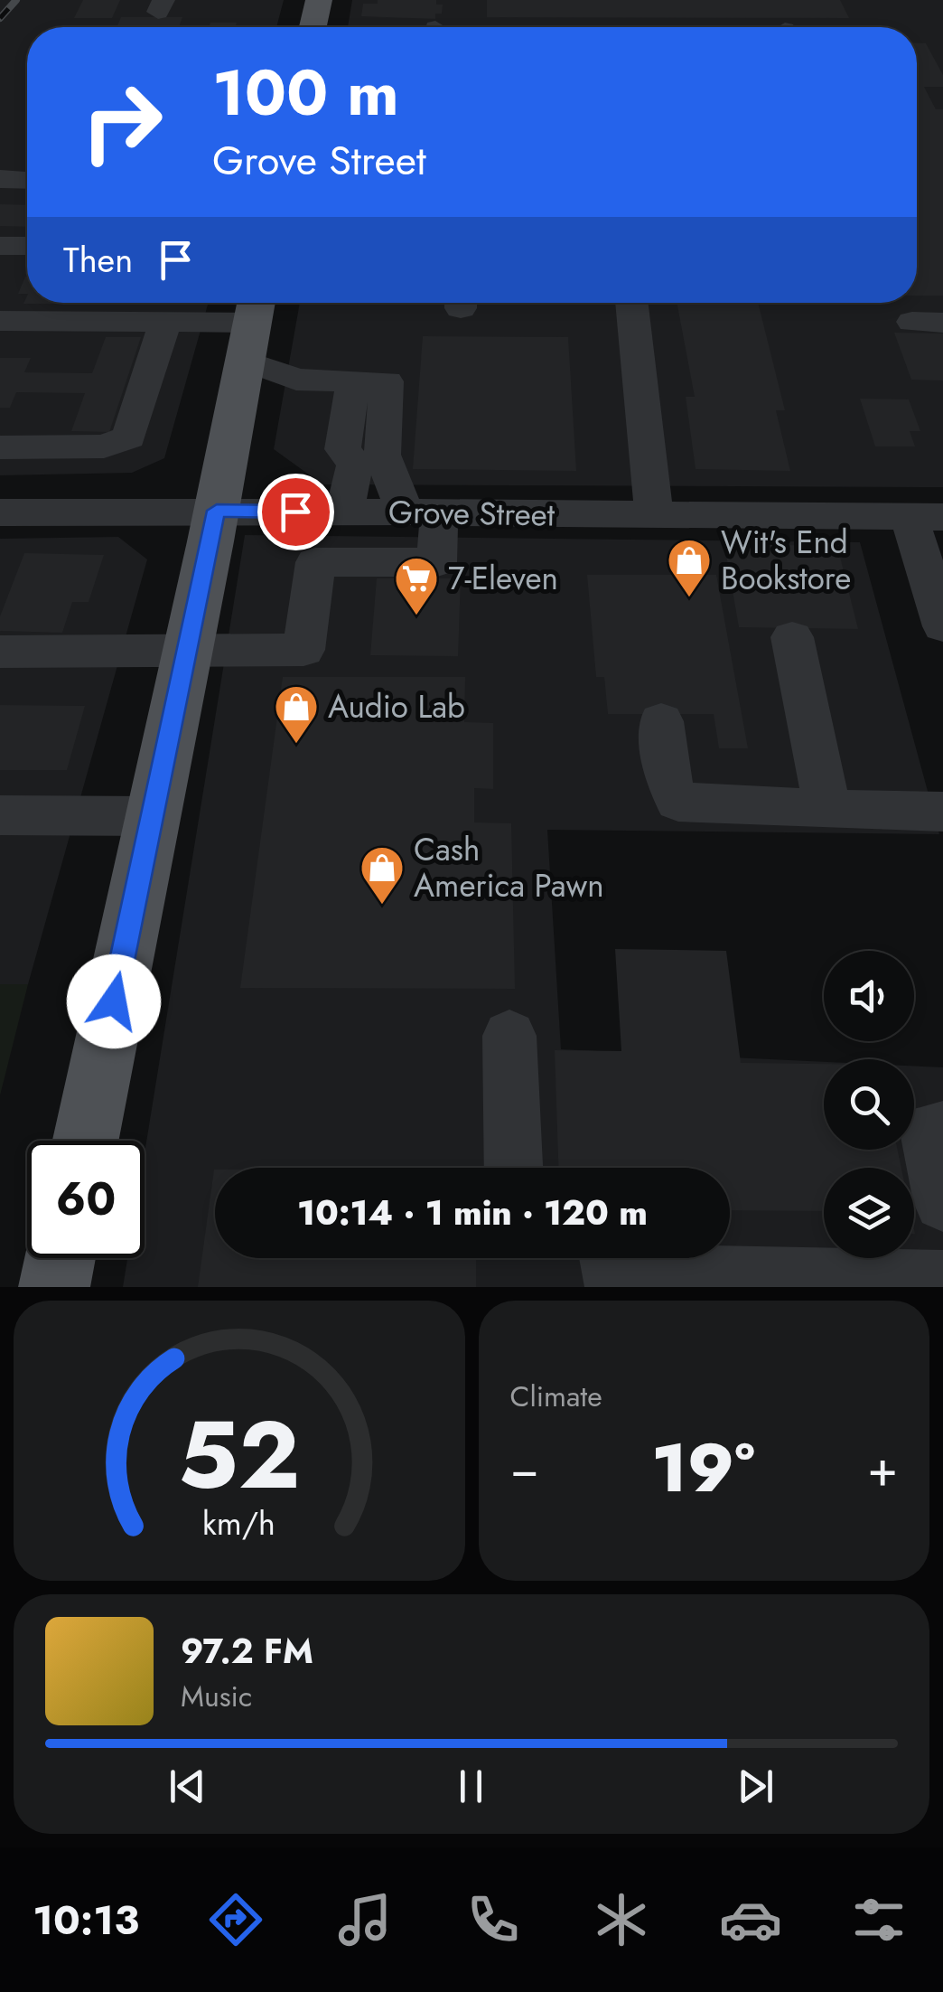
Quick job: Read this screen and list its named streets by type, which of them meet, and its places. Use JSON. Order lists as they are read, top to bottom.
{
  "streets": {
    "street": ["Grove Street"]
  },
  "places": {
    "shop": ["Wit's End Bookstore", "Audio Lab", "Cash America Pawn"],
    "supermarket": ["7-Eleven"]
  },
  "page": {
    "turn": ["100 m", "Grove Street"],
    "then": "Then",
    "limit": "60",
    "trip": "10:14 · 1 min · 120 m",
    "tile": "Climate",
    "heat": ["−", "19°", "+"],
    "song": ["97.2 FM", "Music"],
    "tabs": "10:13",
    "gauge": ["52", "km/h"]
  }
}
